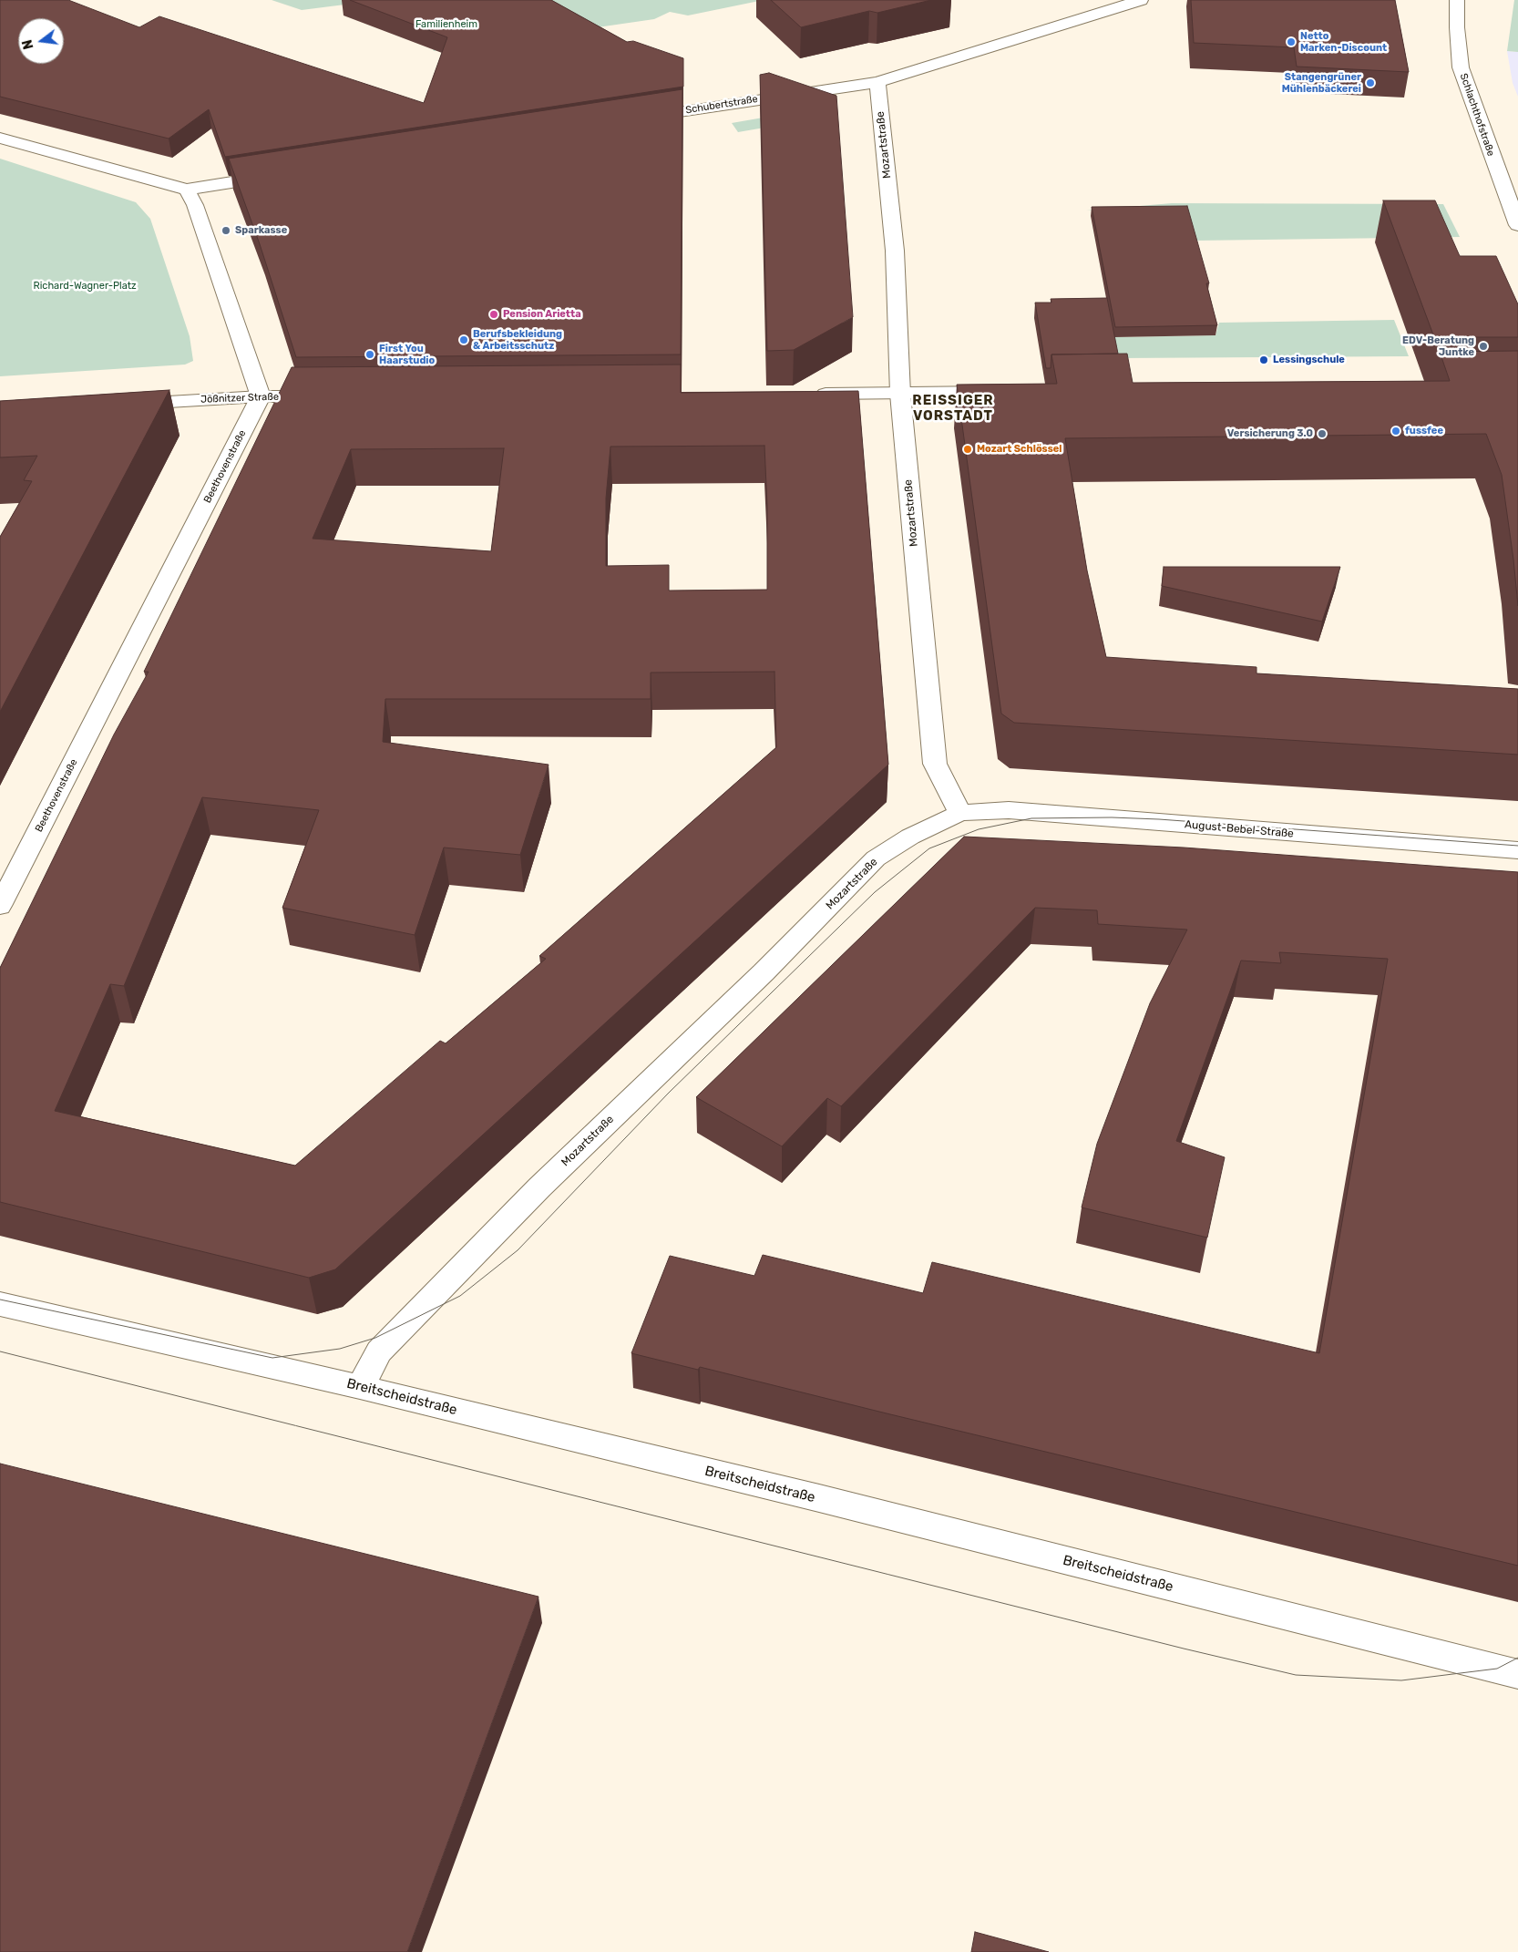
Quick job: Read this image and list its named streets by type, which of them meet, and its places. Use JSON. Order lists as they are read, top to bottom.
{
  "streets": {
    "street": [
      "Schubertstraße",
      "Schlachthofstraße",
      "Mozartstraße",
      "Jößnitzer Straße",
      "Beethovenstraße",
      "August-Bebel-Straße",
      "Breitscheidstraße"
    ]
  },
  "crossings": [
    ["Schubertstraße", "Mozartstraße"],
    ["Mozartstraße", "August-Bebel-Straße"],
    ["Mozartstraße", "Breitscheidstraße"],
    ["Jößnitzer Straße", "Beethovenstraße"]
  ],
  "districts": ["REISSIGER VORSTADT"],
  "parks": ["Familienheim", "Richard-Wagner-Platz"],
  "places": [
    "Netto Marken-Discount",
    "Stangengrüner Mühlenbäckerei",
    "Sparkasse",
    "Pension Arietta",
    "Berufsbekleidung & Arbeitsschutz",
    "EDV-Beratung Juntke",
    "First You Haarstudio",
    "Lessingschule",
    "fussfee",
    "Versicherung 3.0",
    "Mozart Schlössel"
  ],
  "north": "left"
}
